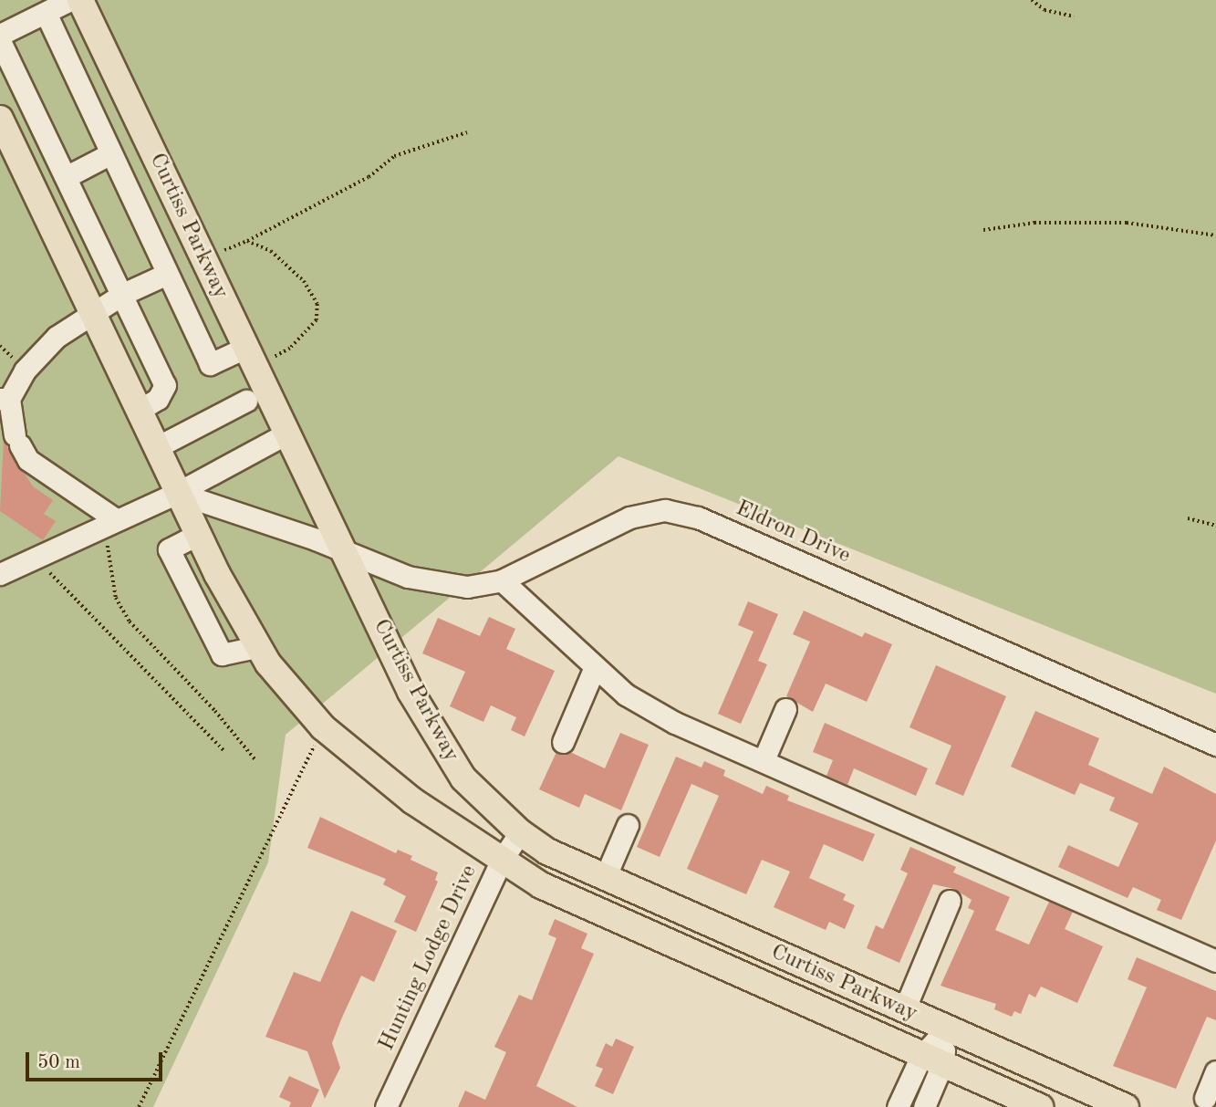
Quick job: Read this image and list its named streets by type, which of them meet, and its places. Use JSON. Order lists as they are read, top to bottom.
{
  "streets": {
    "main road": ["Curtiss Parkway"],
    "street": ["Eldron Drive", "Hunting Lodge Drive"]
  },
  "crossings": [
    ["Curtiss Parkway", "Eldron Drive"],
    ["Curtiss Parkway", "Hunting Lodge Drive"]
  ],
  "scale_bar": "50 m"
}
